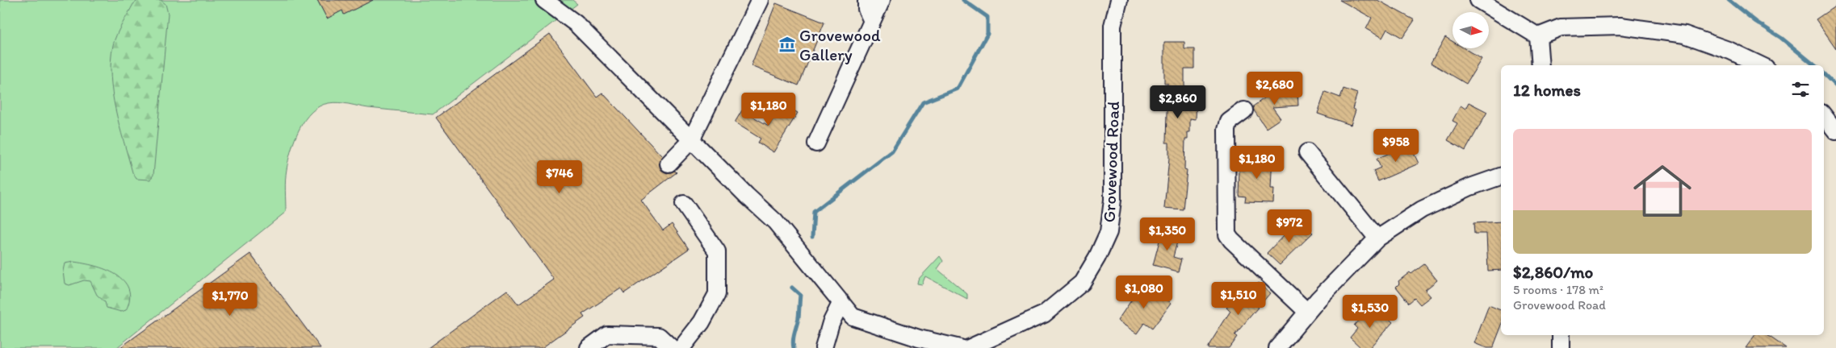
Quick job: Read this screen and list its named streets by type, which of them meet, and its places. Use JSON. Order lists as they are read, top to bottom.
{
  "streets": {
    "street": ["Grovewood Road"]
  },
  "places": {
    "museum": ["Grovewood Gallery"]
  },
  "north": "right",
  "page": {
    "heading": "12 homes",
    "price": [
      "$2,680",
      "$2,860",
      "$1,180",
      "$958",
      "$1,180",
      "$746",
      "$972",
      "$1,350",
      "$1,080",
      "$1,510",
      "$1,770",
      "$1,530"
    ],
    "list": [
      {
        "name": "$2,860/mo",
        "note": "5 rooms · 178 m² · Grovewood Road"
      }
    ]
  }
}
